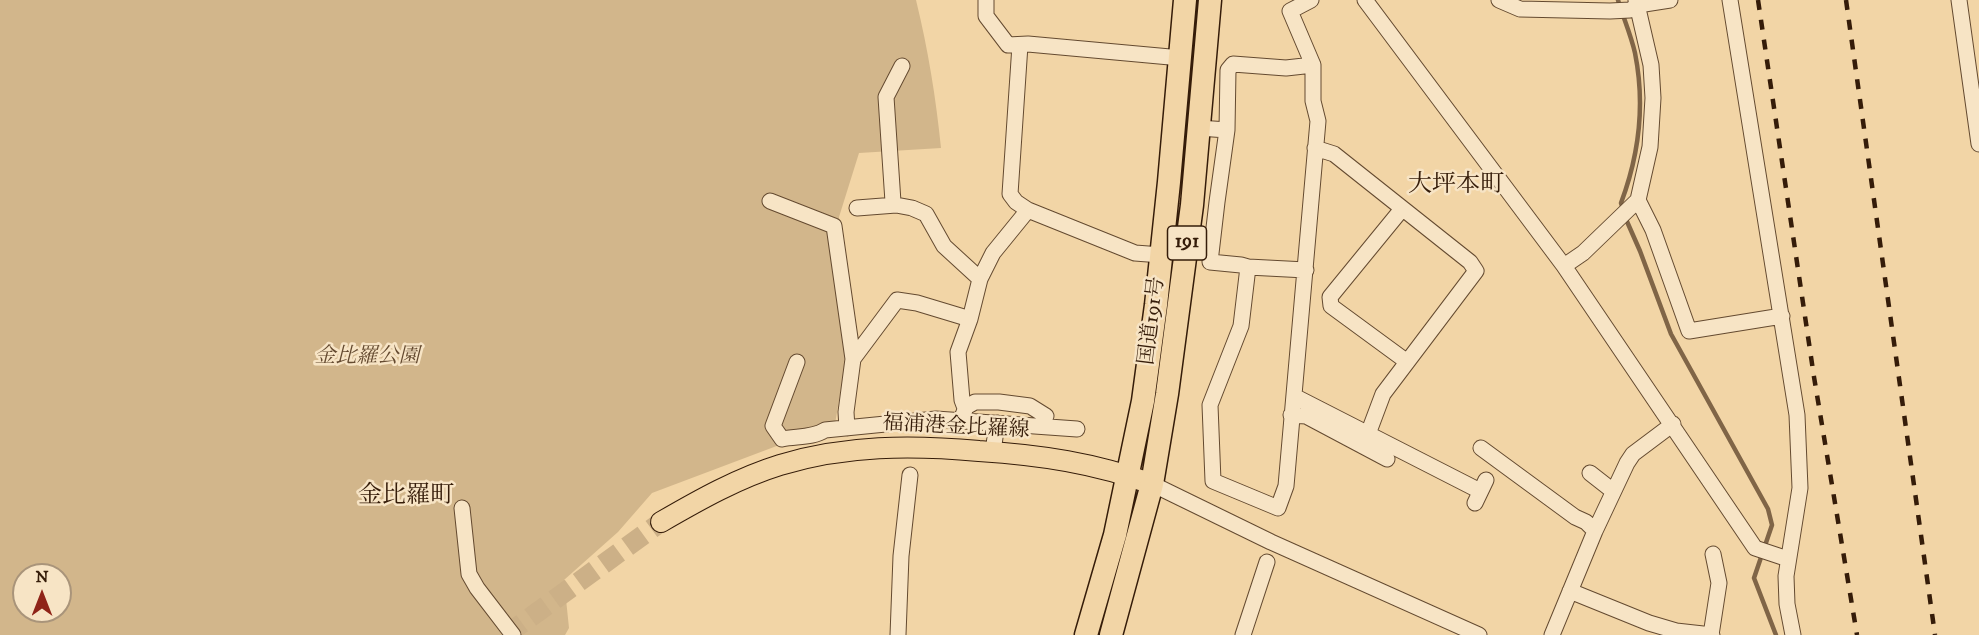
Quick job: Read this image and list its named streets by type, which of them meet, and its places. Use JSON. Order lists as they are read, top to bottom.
{
  "streets": {
    "highway": ["191", "国道191号"],
    "main road": ["福浦港金比羅線"]
  },
  "crossings": [
    ["国道191号", "福浦港金比羅線"]
  ],
  "districts": ["大坪本町", "金比羅町"],
  "parks": ["金比羅公園"],
  "north": "top"
}
